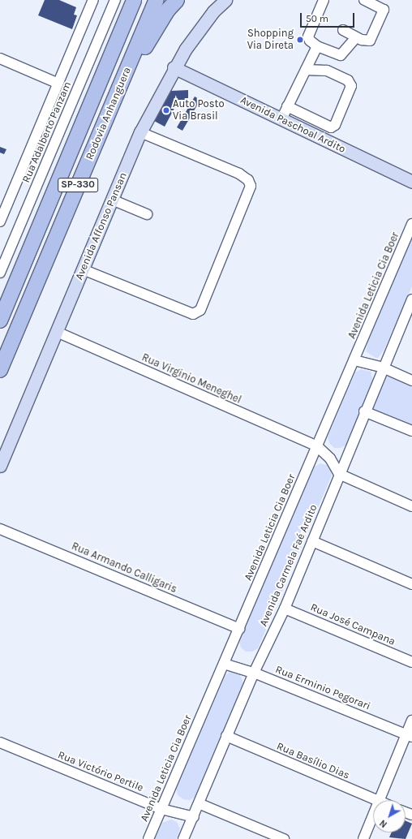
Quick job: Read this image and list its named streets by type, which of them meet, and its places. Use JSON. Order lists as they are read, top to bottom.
{
  "streets": {
    "highway": ["Rodovia Anhanguera", "SP-330"],
    "main road": ["Avenida Paschoal Ardito", "Avenida Affonso Pansan"],
    "street": [
      "Rua Adalberto Panzam",
      "Avenida Leticia Cia Boer",
      "Rua Virginio Meneghel",
      "Avenida Carmela Faé Ardito",
      "Rua Armando Calligaris",
      "Rua José Campana",
      "Rua Erminio Pegorari",
      "Rua Basílio Dias",
      "Rua Victório Pertile"
    ]
  },
  "crossings": [
    ["Avenida Paschoal Ardito", "Avenida Affonso Pansan"],
    ["Avenida Affonso Pansan", "Rua Virginio Meneghel"],
    ["Avenida Leticia Cia Boer", "Rua Virginio Meneghel"],
    ["Avenida Leticia Cia Boer", "Rua Armando Calligaris"],
    ["Avenida Leticia Cia Boer", "Rua Erminio Pegorari"],
    ["Avenida Leticia Cia Boer", "Rua Victório Pertile"],
    ["Rua Virginio Meneghel", "Avenida Carmela Faé Ardito"],
    ["Avenida Carmela Faé Ardito", "Rua José Campana"],
    ["Avenida Carmela Faé Ardito", "Rua Erminio Pegorari"],
    ["Avenida Carmela Faé Ardito", "Rua Basílio Dias"],
    ["Avenida Carmela Faé Ardito", "Rua Victório Pertile"]
  ],
  "places": ["Shopping Via Direta", "Auto Posto Via Brasil"],
  "scale_bar": "50 m",
  "north": "bottom left"
}
